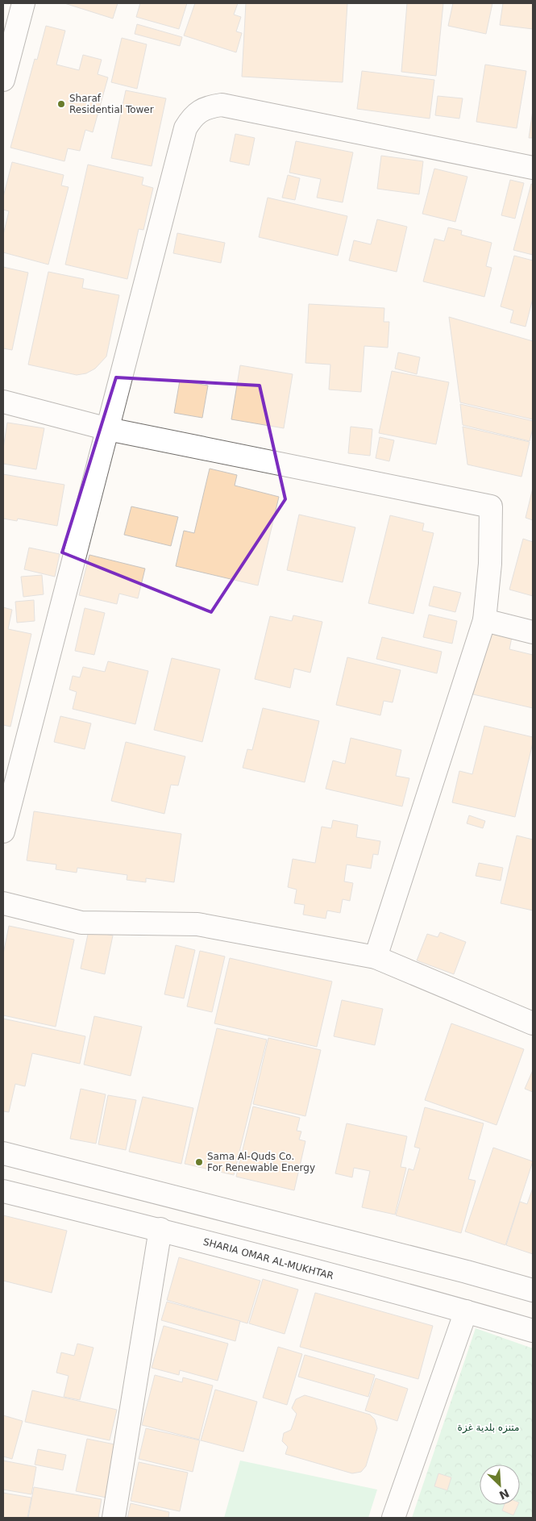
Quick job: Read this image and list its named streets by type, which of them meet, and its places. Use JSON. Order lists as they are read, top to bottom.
{
  "streets": {
    "street": ["SHARIA OMAR AL-MUKHTAR"]
  },
  "parks": ["متنزه بلدية غزة"],
  "places": ["Sharaf Residential Tower", "Sama Al-Quds Co. For Renewable Energy"],
  "north": "bottom right"
}
